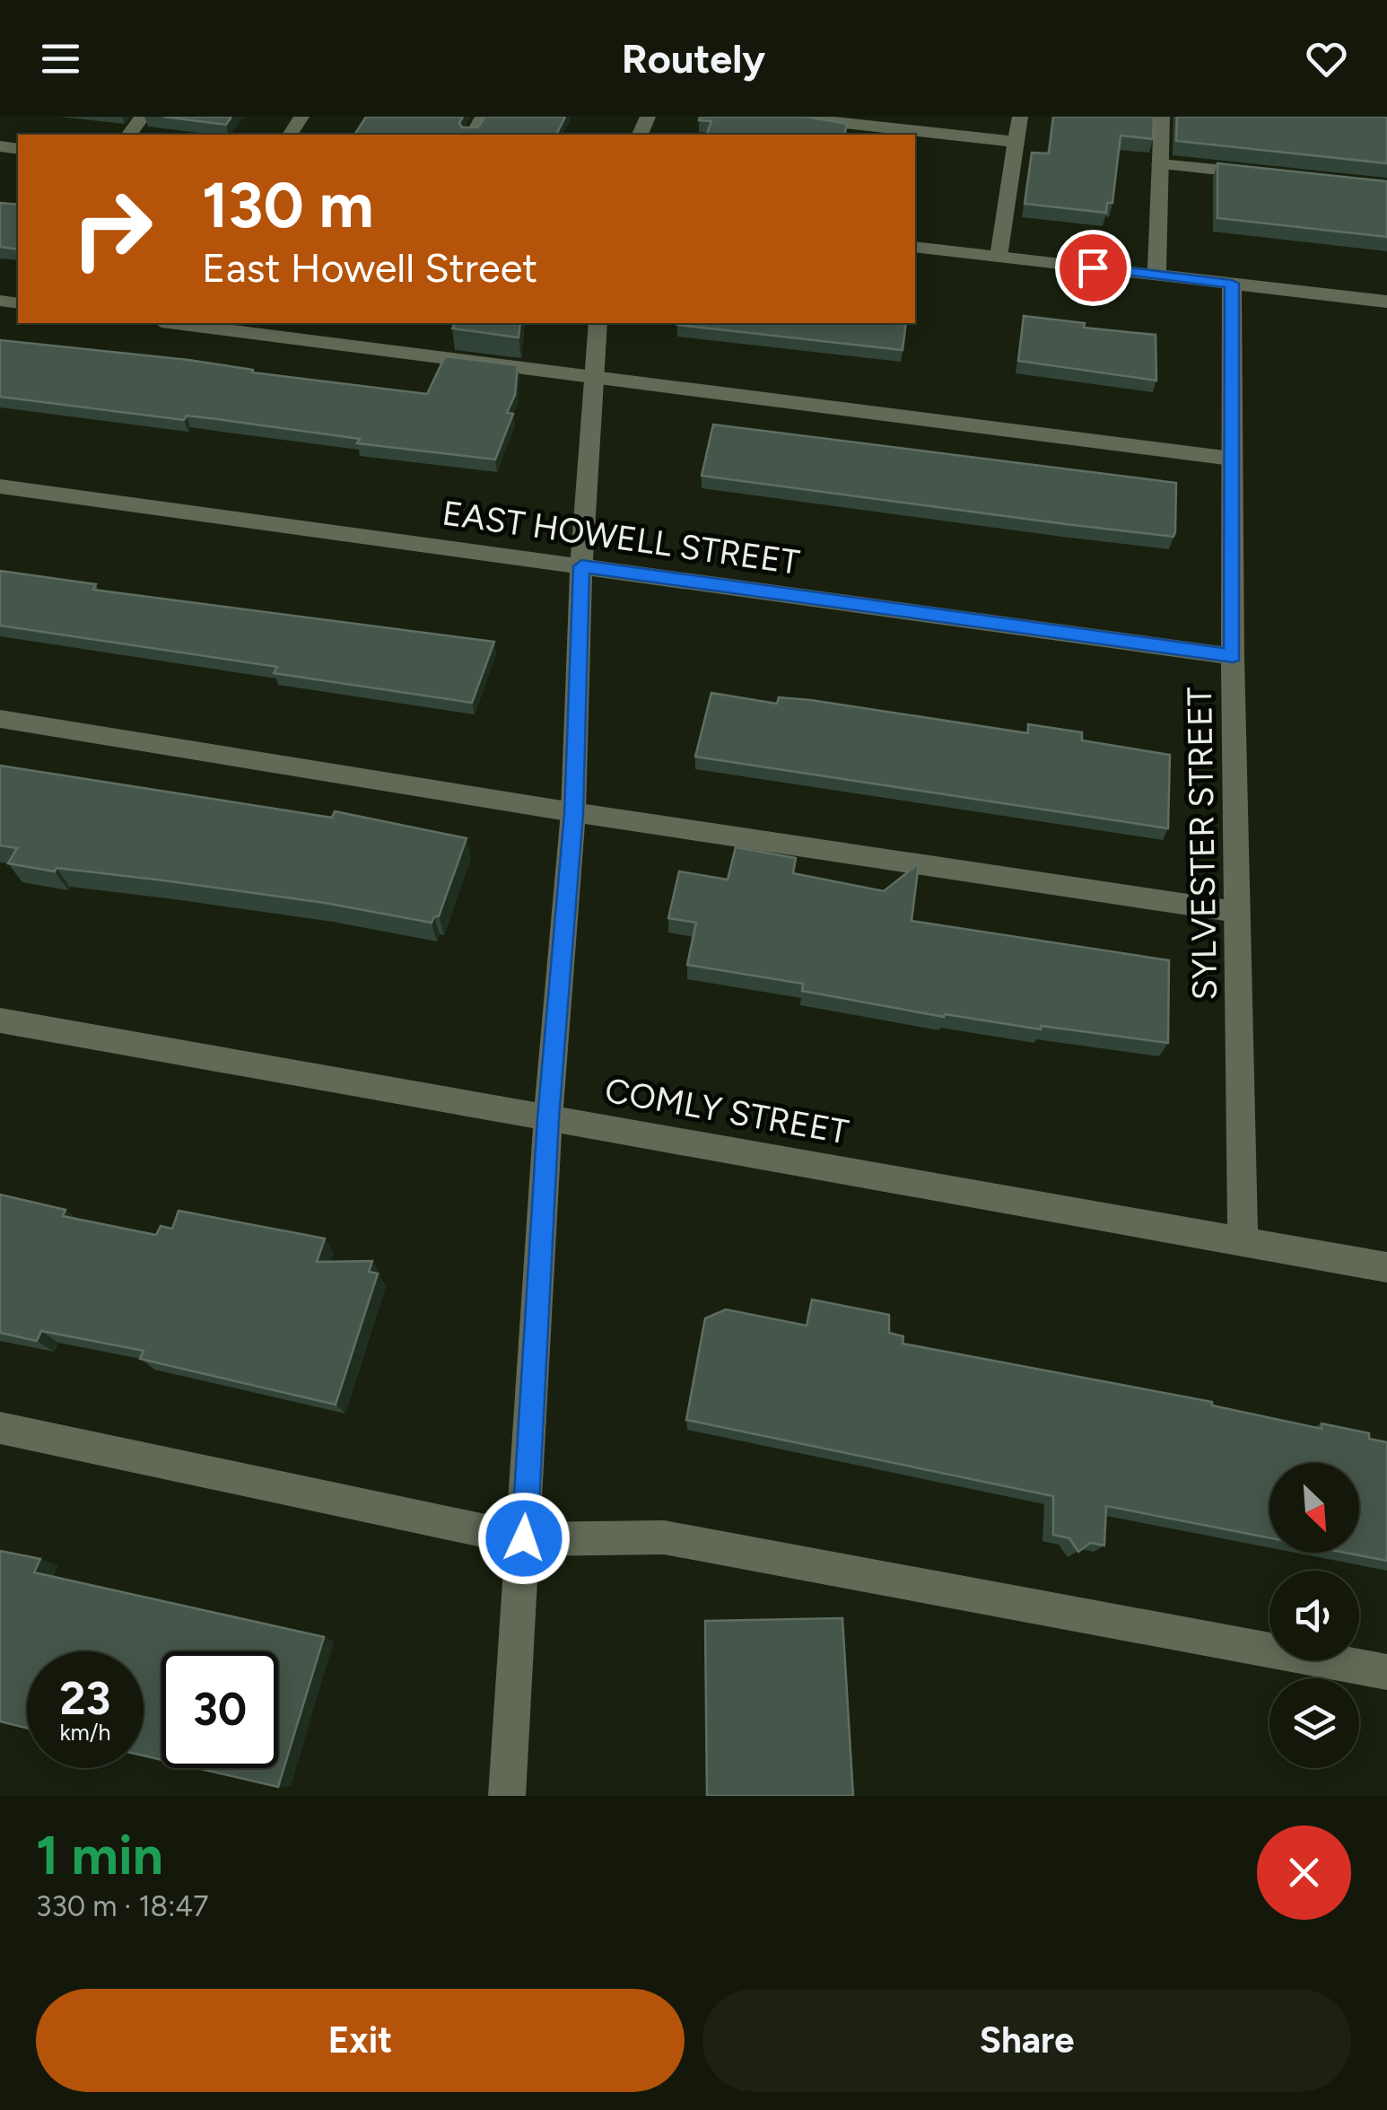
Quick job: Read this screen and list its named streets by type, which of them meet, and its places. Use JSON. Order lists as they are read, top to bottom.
{
  "streets": {
    "street": ["EAST HOWELL STREET", "SYLVESTER STREET", "COMLY STREET"]
  },
  "crossings": [
    ["EAST HOWELL STREET", "SYLVESTER STREET"],
    ["SYLVESTER STREET", "COMLY STREET"]
  ],
  "north": "bottom right",
  "page": {
    "header": "Routely",
    "turn": ["130 m", "East Howell Street"],
    "speed": "23 km/h",
    "limit": "30",
    "heading": ["1 min", "330 m · 18:47"],
    "buttons": ["Exit", "Share"]
  }
}
